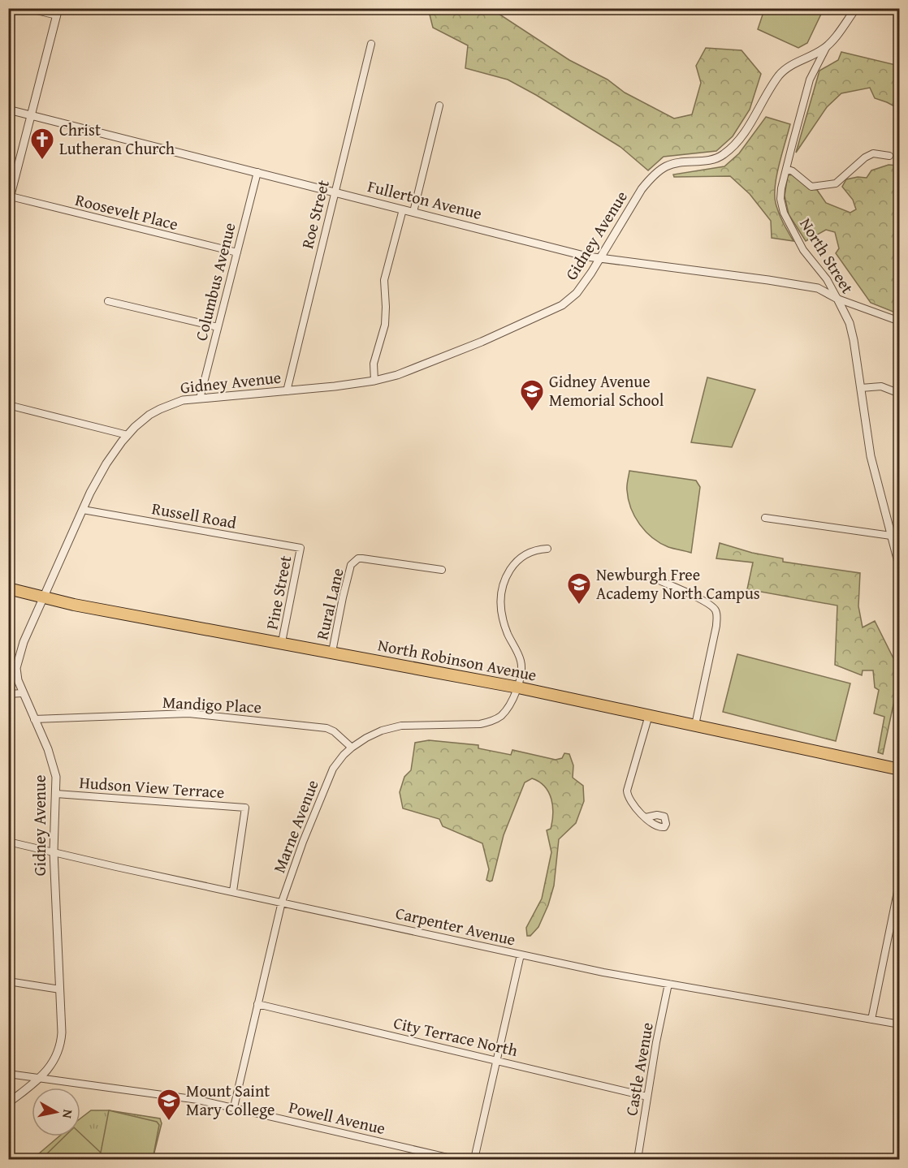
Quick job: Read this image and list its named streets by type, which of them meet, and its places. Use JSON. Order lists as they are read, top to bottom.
{
  "streets": {
    "highway": ["North Robinson Avenue"],
    "street": [
      "Fullerton Avenue",
      "Roosevelt Place",
      "Roe Street",
      "Gidney Avenue",
      "North Street",
      "Columbus Avenue",
      "Russell Road",
      "Pine Street",
      "Rural Lane",
      "Mandigo Place",
      "Hudson View Terrace",
      "Marne Avenue",
      "Carpenter Avenue",
      "City Terrace North",
      "Castle Avenue",
      "Powell Avenue"
    ]
  },
  "crossings": [
    ["Fullerton Avenue", "Roe Street"],
    ["Fullerton Avenue", "Gidney Avenue"],
    ["Fullerton Avenue", "North Street"],
    ["Fullerton Avenue", "Columbus Avenue"],
    ["Roosevelt Place", "Columbus Avenue"],
    ["Roe Street", "Gidney Avenue"],
    ["Gidney Avenue", "North Street"],
    ["Gidney Avenue", "Columbus Avenue"],
    ["Gidney Avenue", "Russell Road"],
    ["Gidney Avenue", "North Robinson Avenue"],
    ["Gidney Avenue", "Mandigo Place"],
    ["Gidney Avenue", "Hudson View Terrace"],
    ["Gidney Avenue", "Carpenter Avenue"],
    ["Gidney Avenue", "Powell Avenue"],
    ["Russell Road", "Pine Street"],
    ["Pine Street", "North Robinson Avenue"],
    ["Rural Lane", "North Robinson Avenue"],
    ["North Robinson Avenue", "Marne Avenue"],
    ["Mandigo Place", "Marne Avenue"],
    ["Hudson View Terrace", "Carpenter Avenue"],
    ["Marne Avenue", "Carpenter Avenue"],
    ["Marne Avenue", "City Terrace North"],
    ["Marne Avenue", "Powell Avenue"],
    ["Carpenter Avenue", "Castle Avenue"],
    ["City Terrace North", "Castle Avenue"]
  ],
  "places": {
    "church": ["Christ Lutheran Church"],
    "school or university": ["Gidney Avenue Memorial School", "Newburgh Free Academy North Campus", "Mount Saint Mary College"]
  },
  "north": "right"
}
